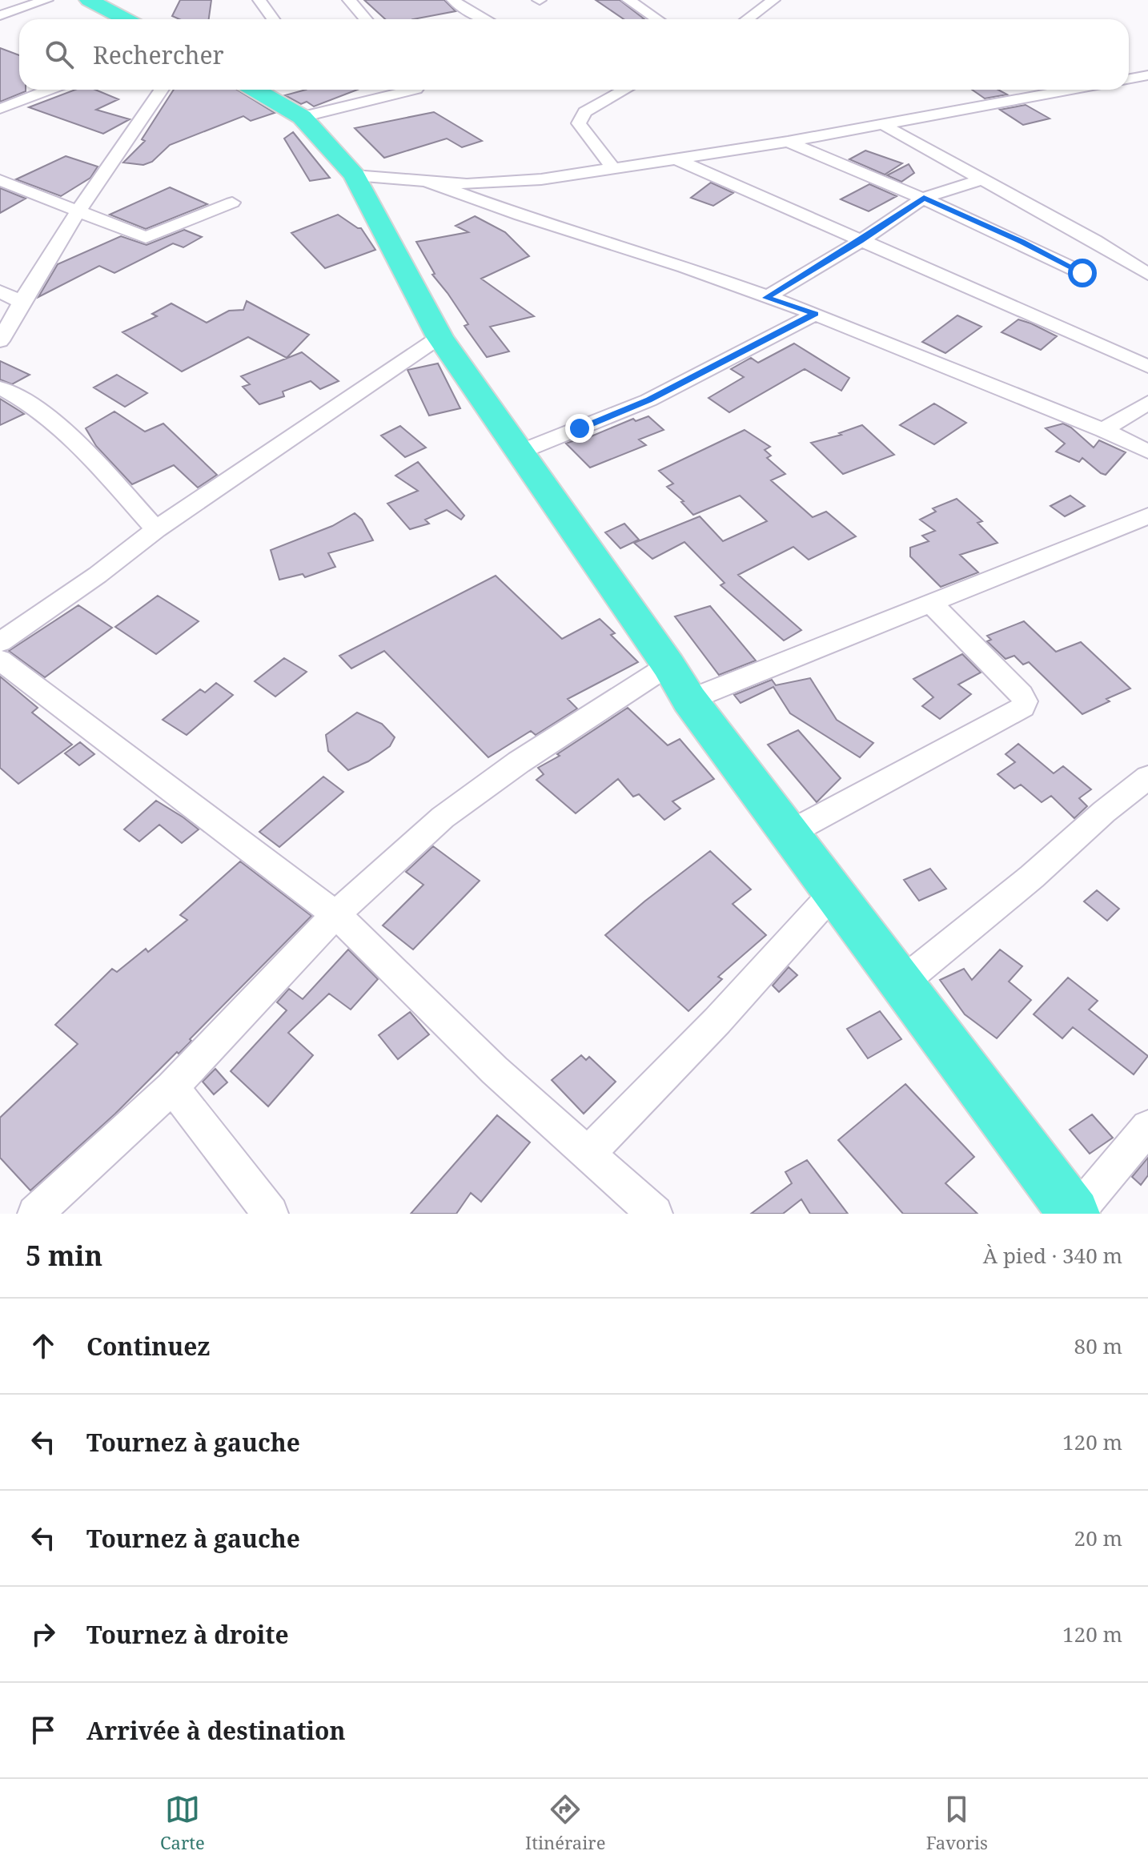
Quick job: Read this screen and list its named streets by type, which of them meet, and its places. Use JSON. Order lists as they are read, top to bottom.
{
  "page": {
    "search": "Rechercher",
    "heading": ["5 min", "À pied · 340 m"],
    "list": [
      ["Continuez", "80 m"],
      ["Tournez à gauche", "120 m"],
      ["Tournez à gauche", "20 m"],
      ["Tournez à droite", "120 m"],
      "Arrivée à destination"
    ],
    "nav": ["Carte", "Itinéraire", "Favoris"]
  }
}
